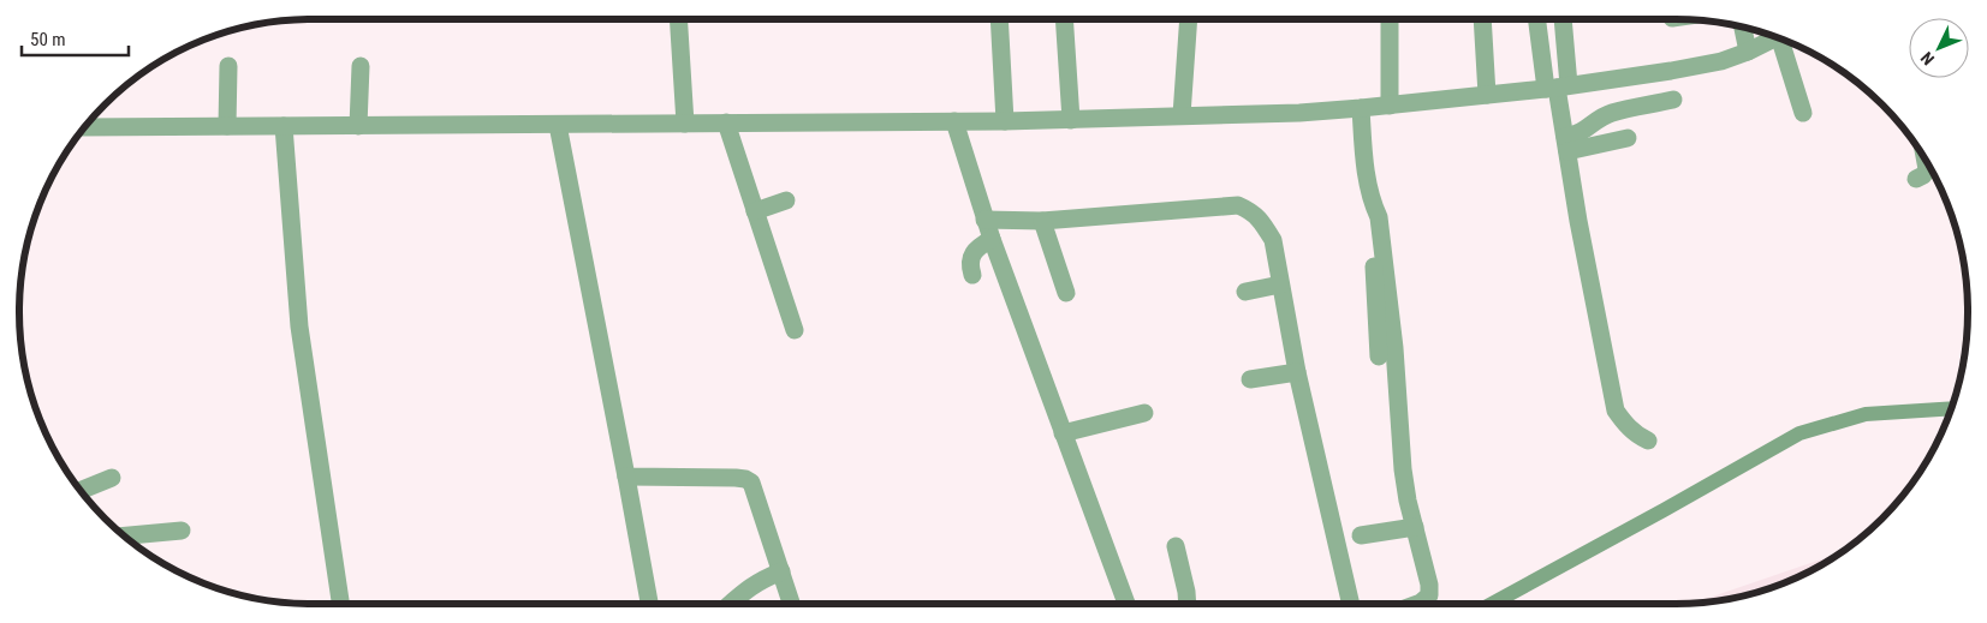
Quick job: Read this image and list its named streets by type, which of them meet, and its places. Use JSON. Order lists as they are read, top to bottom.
{
  "scale_bar": "50 m",
  "north": "bottom left"
}
